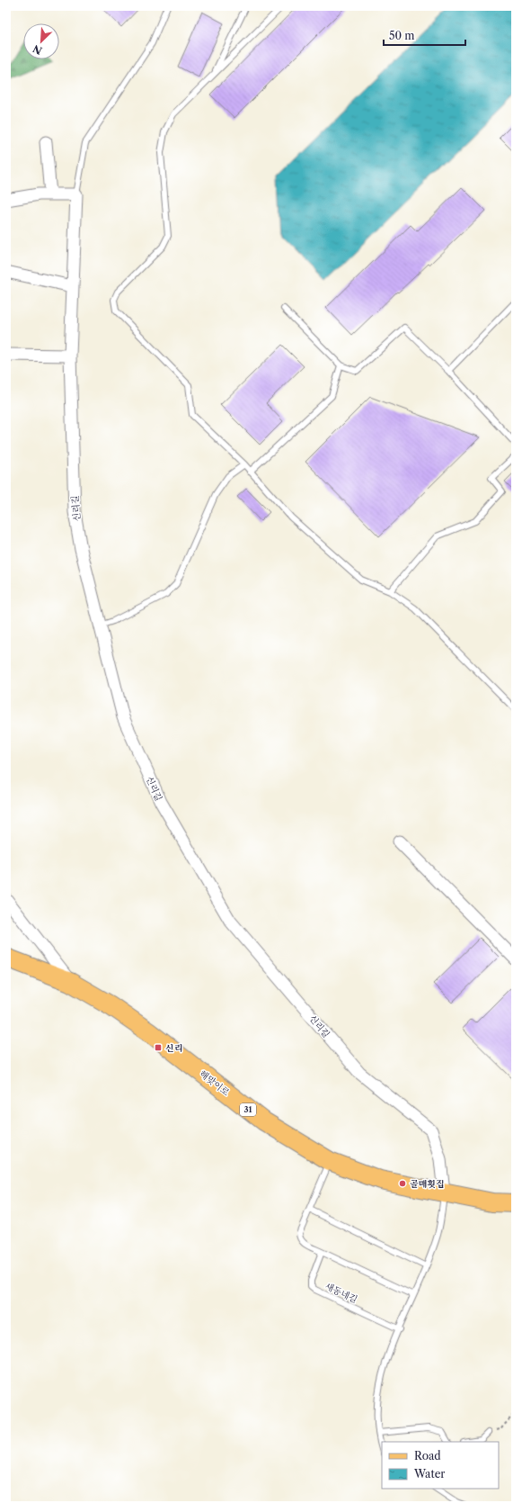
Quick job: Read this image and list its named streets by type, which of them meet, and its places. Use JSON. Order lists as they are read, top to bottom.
{
  "streets": {
    "main road": ["해맞이로", "31"],
    "street": ["신리길"],
    "lane": ["새동네길"]
  },
  "crossings": [
    ["신리길", "해맞이로"]
  ],
  "places": {
    "transit": ["신리"],
    "other": ["골매횟집"]
  },
  "legend": ["Road", "Water"],
  "scale_bar": "50 m",
  "north": "bottom left"
}
